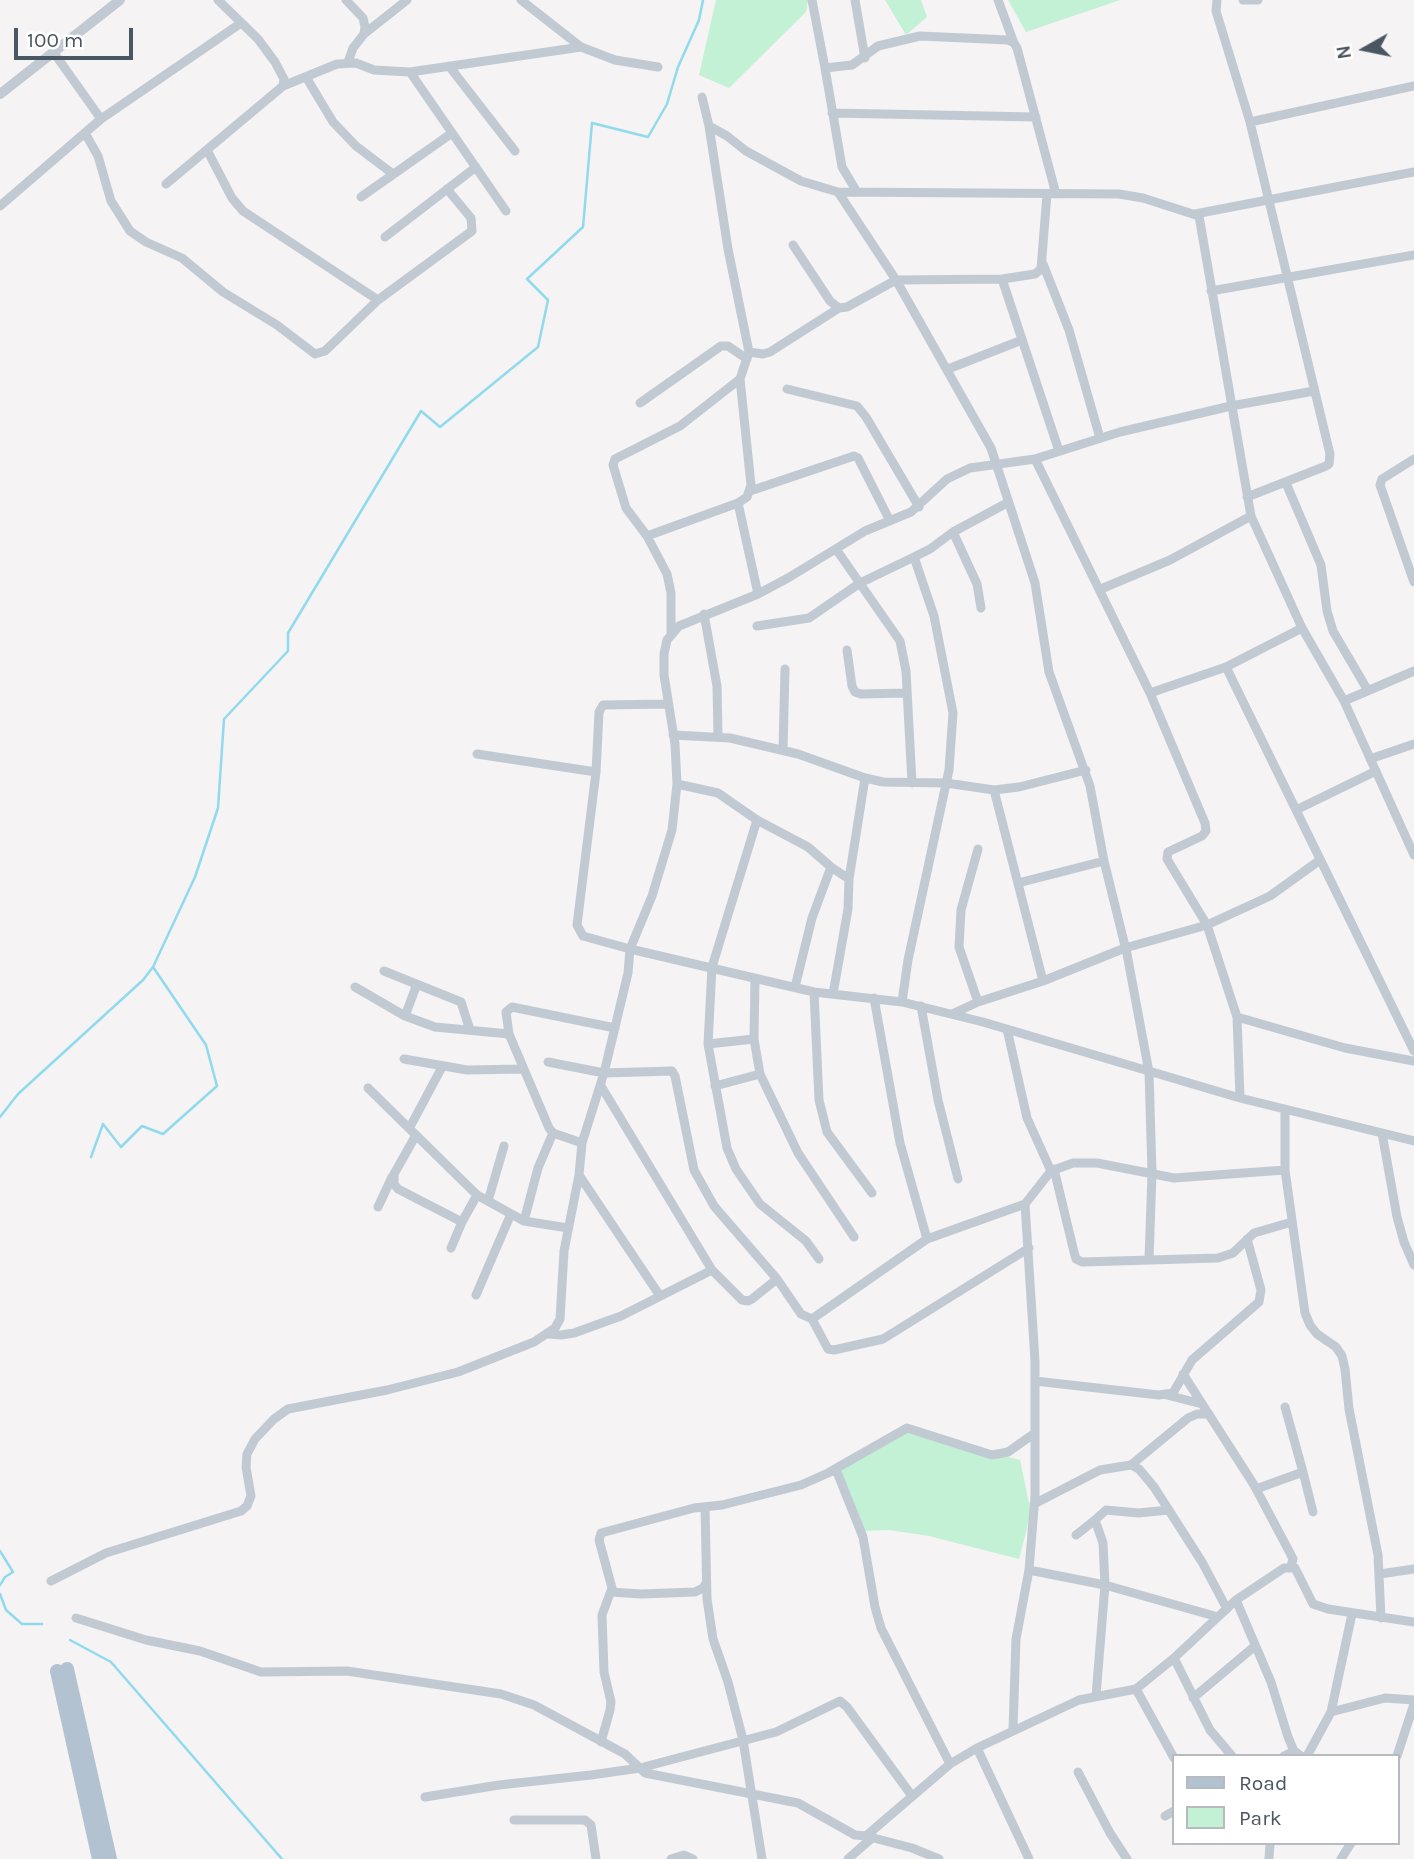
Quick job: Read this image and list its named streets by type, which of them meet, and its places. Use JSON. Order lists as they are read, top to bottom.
{
  "legend": ["Road", "Park"],
  "scale_bar": "100 m",
  "north": "left"
}
